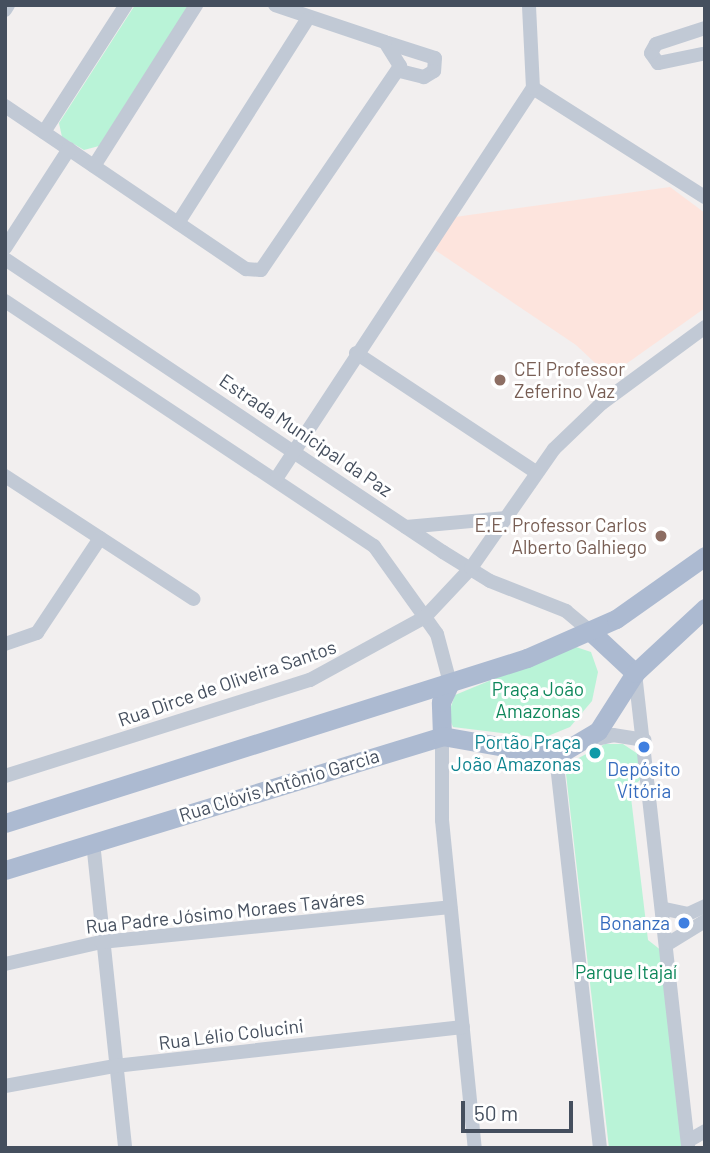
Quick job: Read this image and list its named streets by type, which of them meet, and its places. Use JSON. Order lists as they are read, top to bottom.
{
  "streets": {
    "main road": ["Rua Clóvis Antônio Garcia"],
    "street": [
      "Estrada Municipal da Paz",
      "Rua Dirce de Oliveira Santos",
      "Rua Padre Jósimo Moraes Taváres",
      "Rua Lélio Colucini"
    ]
  },
  "crossings": [
    ["Estrada Municipal da Paz", "Rua Dirce de Oliveira Santos"]
  ],
  "parks": ["Praça João Amazonas", "Parque Itajaí"],
  "places": [
    "CEI Professor Zeferino Vaz",
    "E.E. Professor Carlos Alberto Galhiego",
    "Depósito Vitória",
    "Portão Praça João Amazonas",
    "Bonanza"
  ],
  "scale_bar": "50 m"
}
